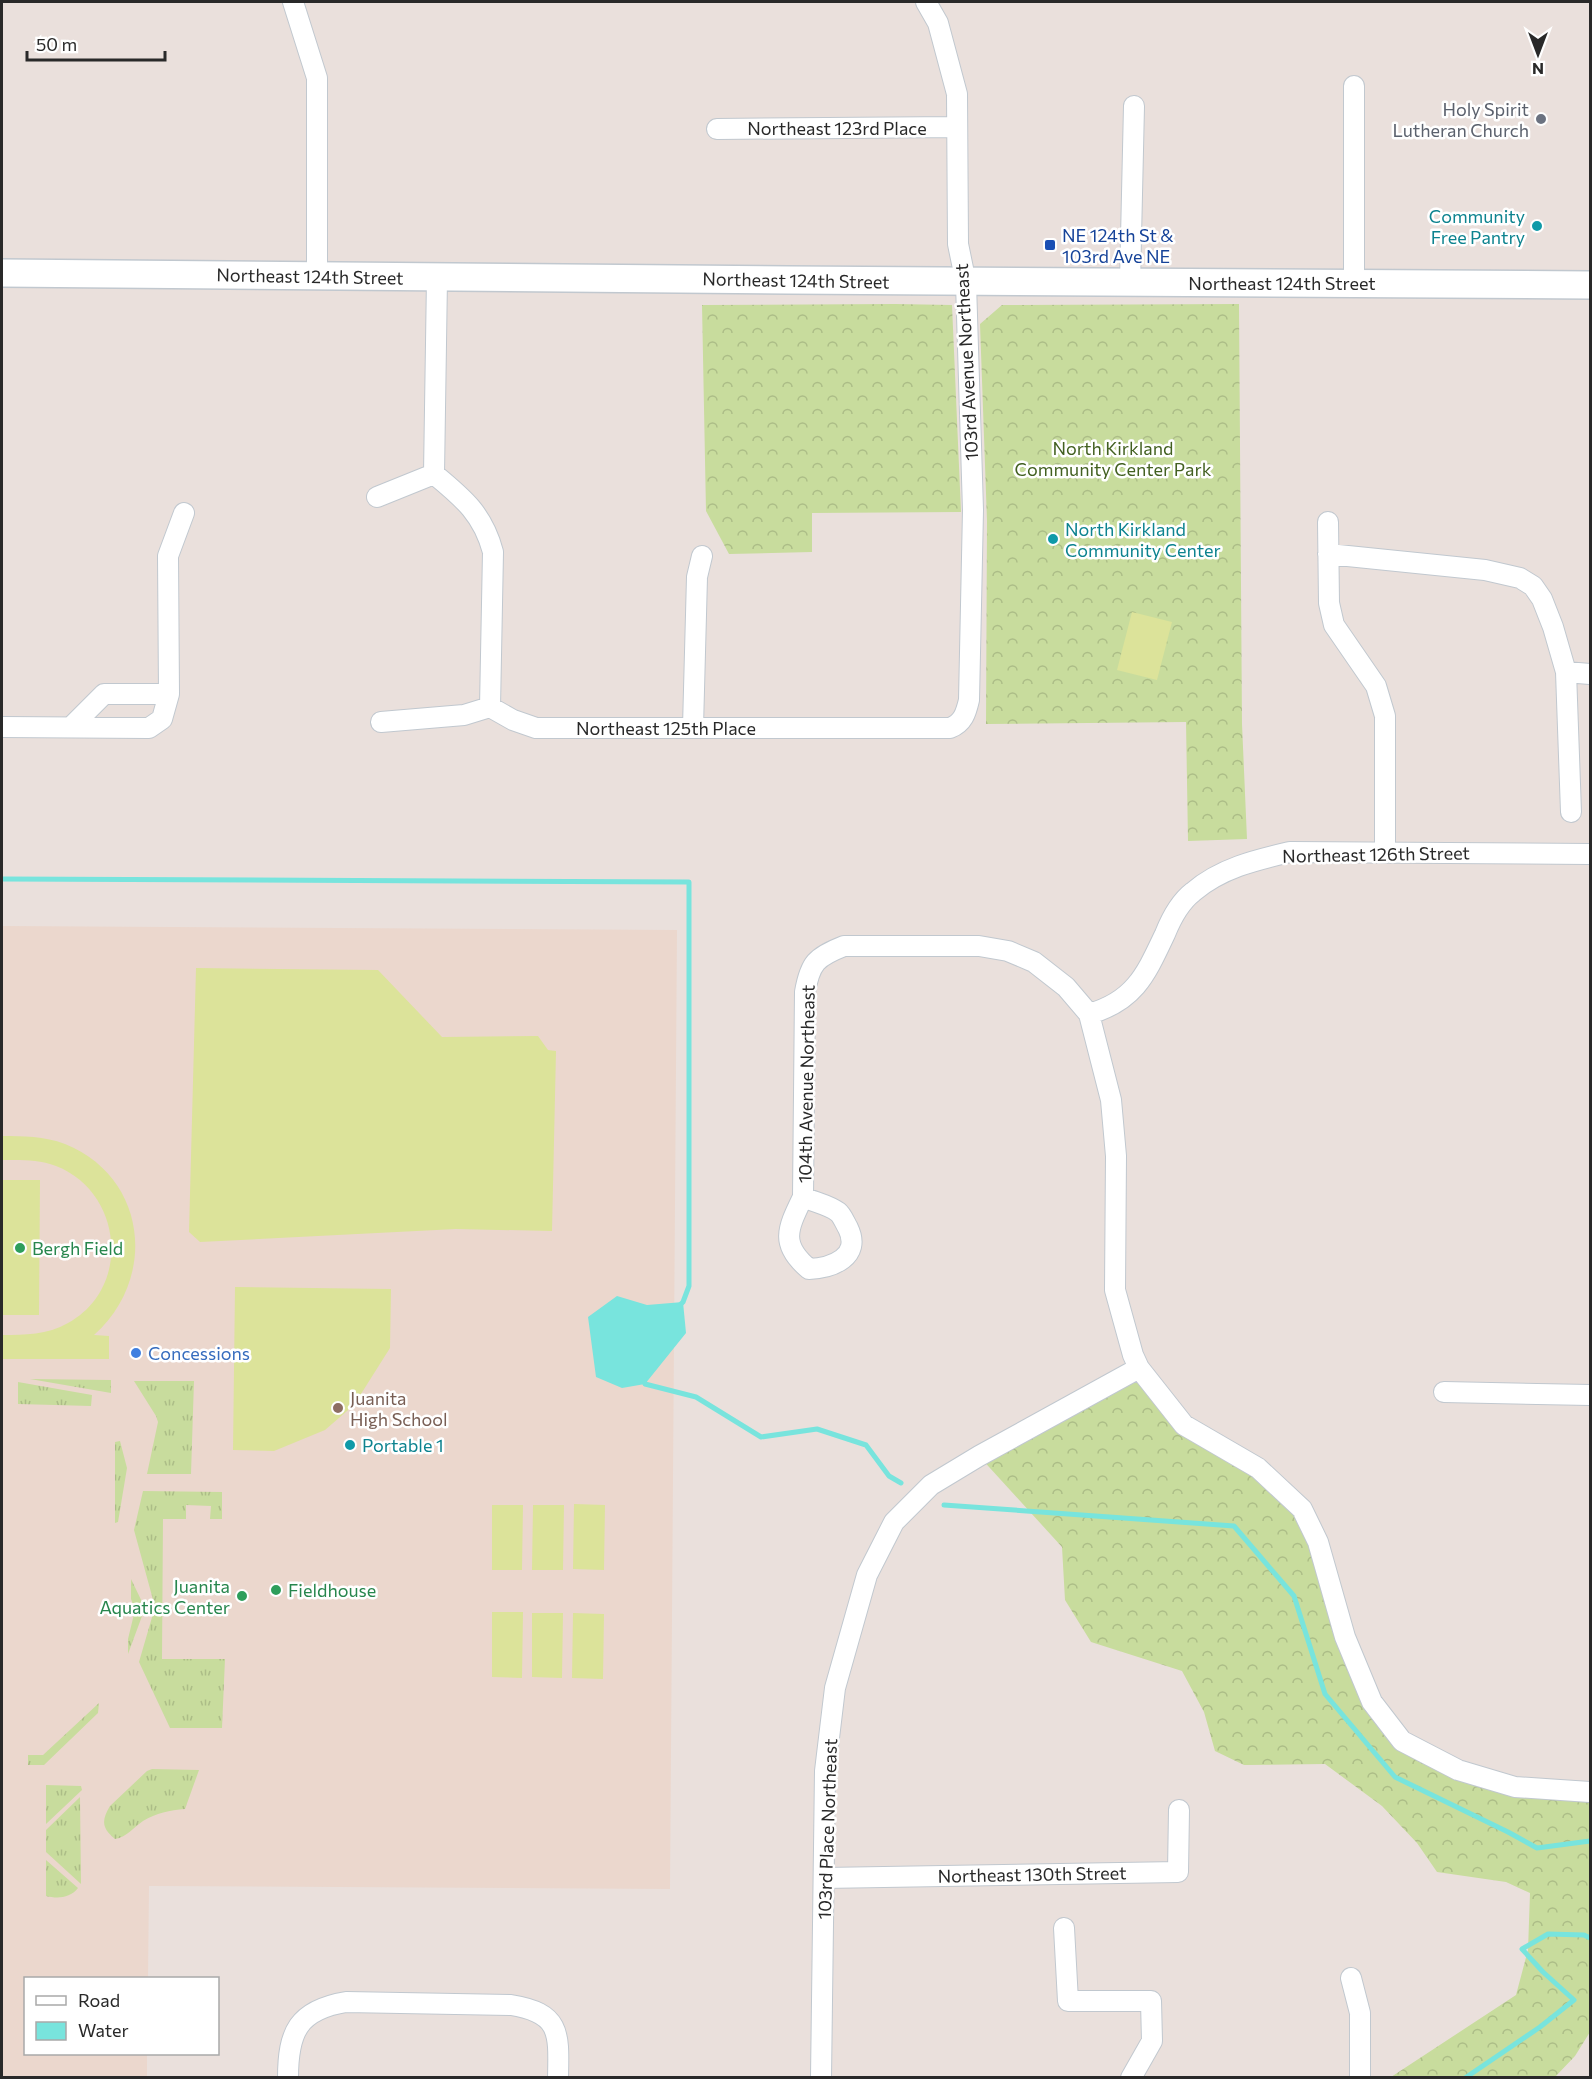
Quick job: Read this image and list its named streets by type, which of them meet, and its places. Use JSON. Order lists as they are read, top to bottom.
{
  "streets": {
    "main road": ["Northeast 124th Street"],
    "street": [
      "Northeast 123rd Place",
      "103rd Avenue Northeast",
      "Northeast 125th Place",
      "Northeast 126th Street",
      "104th Avenue Northeast",
      "103rd Place Northeast",
      "Northeast 130th Street"
    ]
  },
  "crossings": [
    ["Northeast 123rd Place", "103rd Avenue Northeast"],
    ["Northeast 124th Street", "103rd Avenue Northeast"],
    ["103rd Avenue Northeast", "Northeast 125th Place"],
    ["Northeast 126th Street", "104th Avenue Northeast"],
    ["103rd Place Northeast", "Northeast 130th Street"]
  ],
  "parks": ["North Kirkland Community Center Park"],
  "places": {
    "other": [
      "Holy Spirit Lutheran Church",
      "Community Free Pantry",
      "North Kirkland Community Center",
      "Bergh Field",
      "Concessions",
      "Juanita High School",
      "Portable 1",
      "Fieldhouse",
      "Juanita Aquatics Center"
    ],
    "transit": ["NE 124th St & 103rd Ave NE"]
  },
  "legend": ["Road", "Water"],
  "scale_bar": "50 m",
  "north": "bottom"
}
